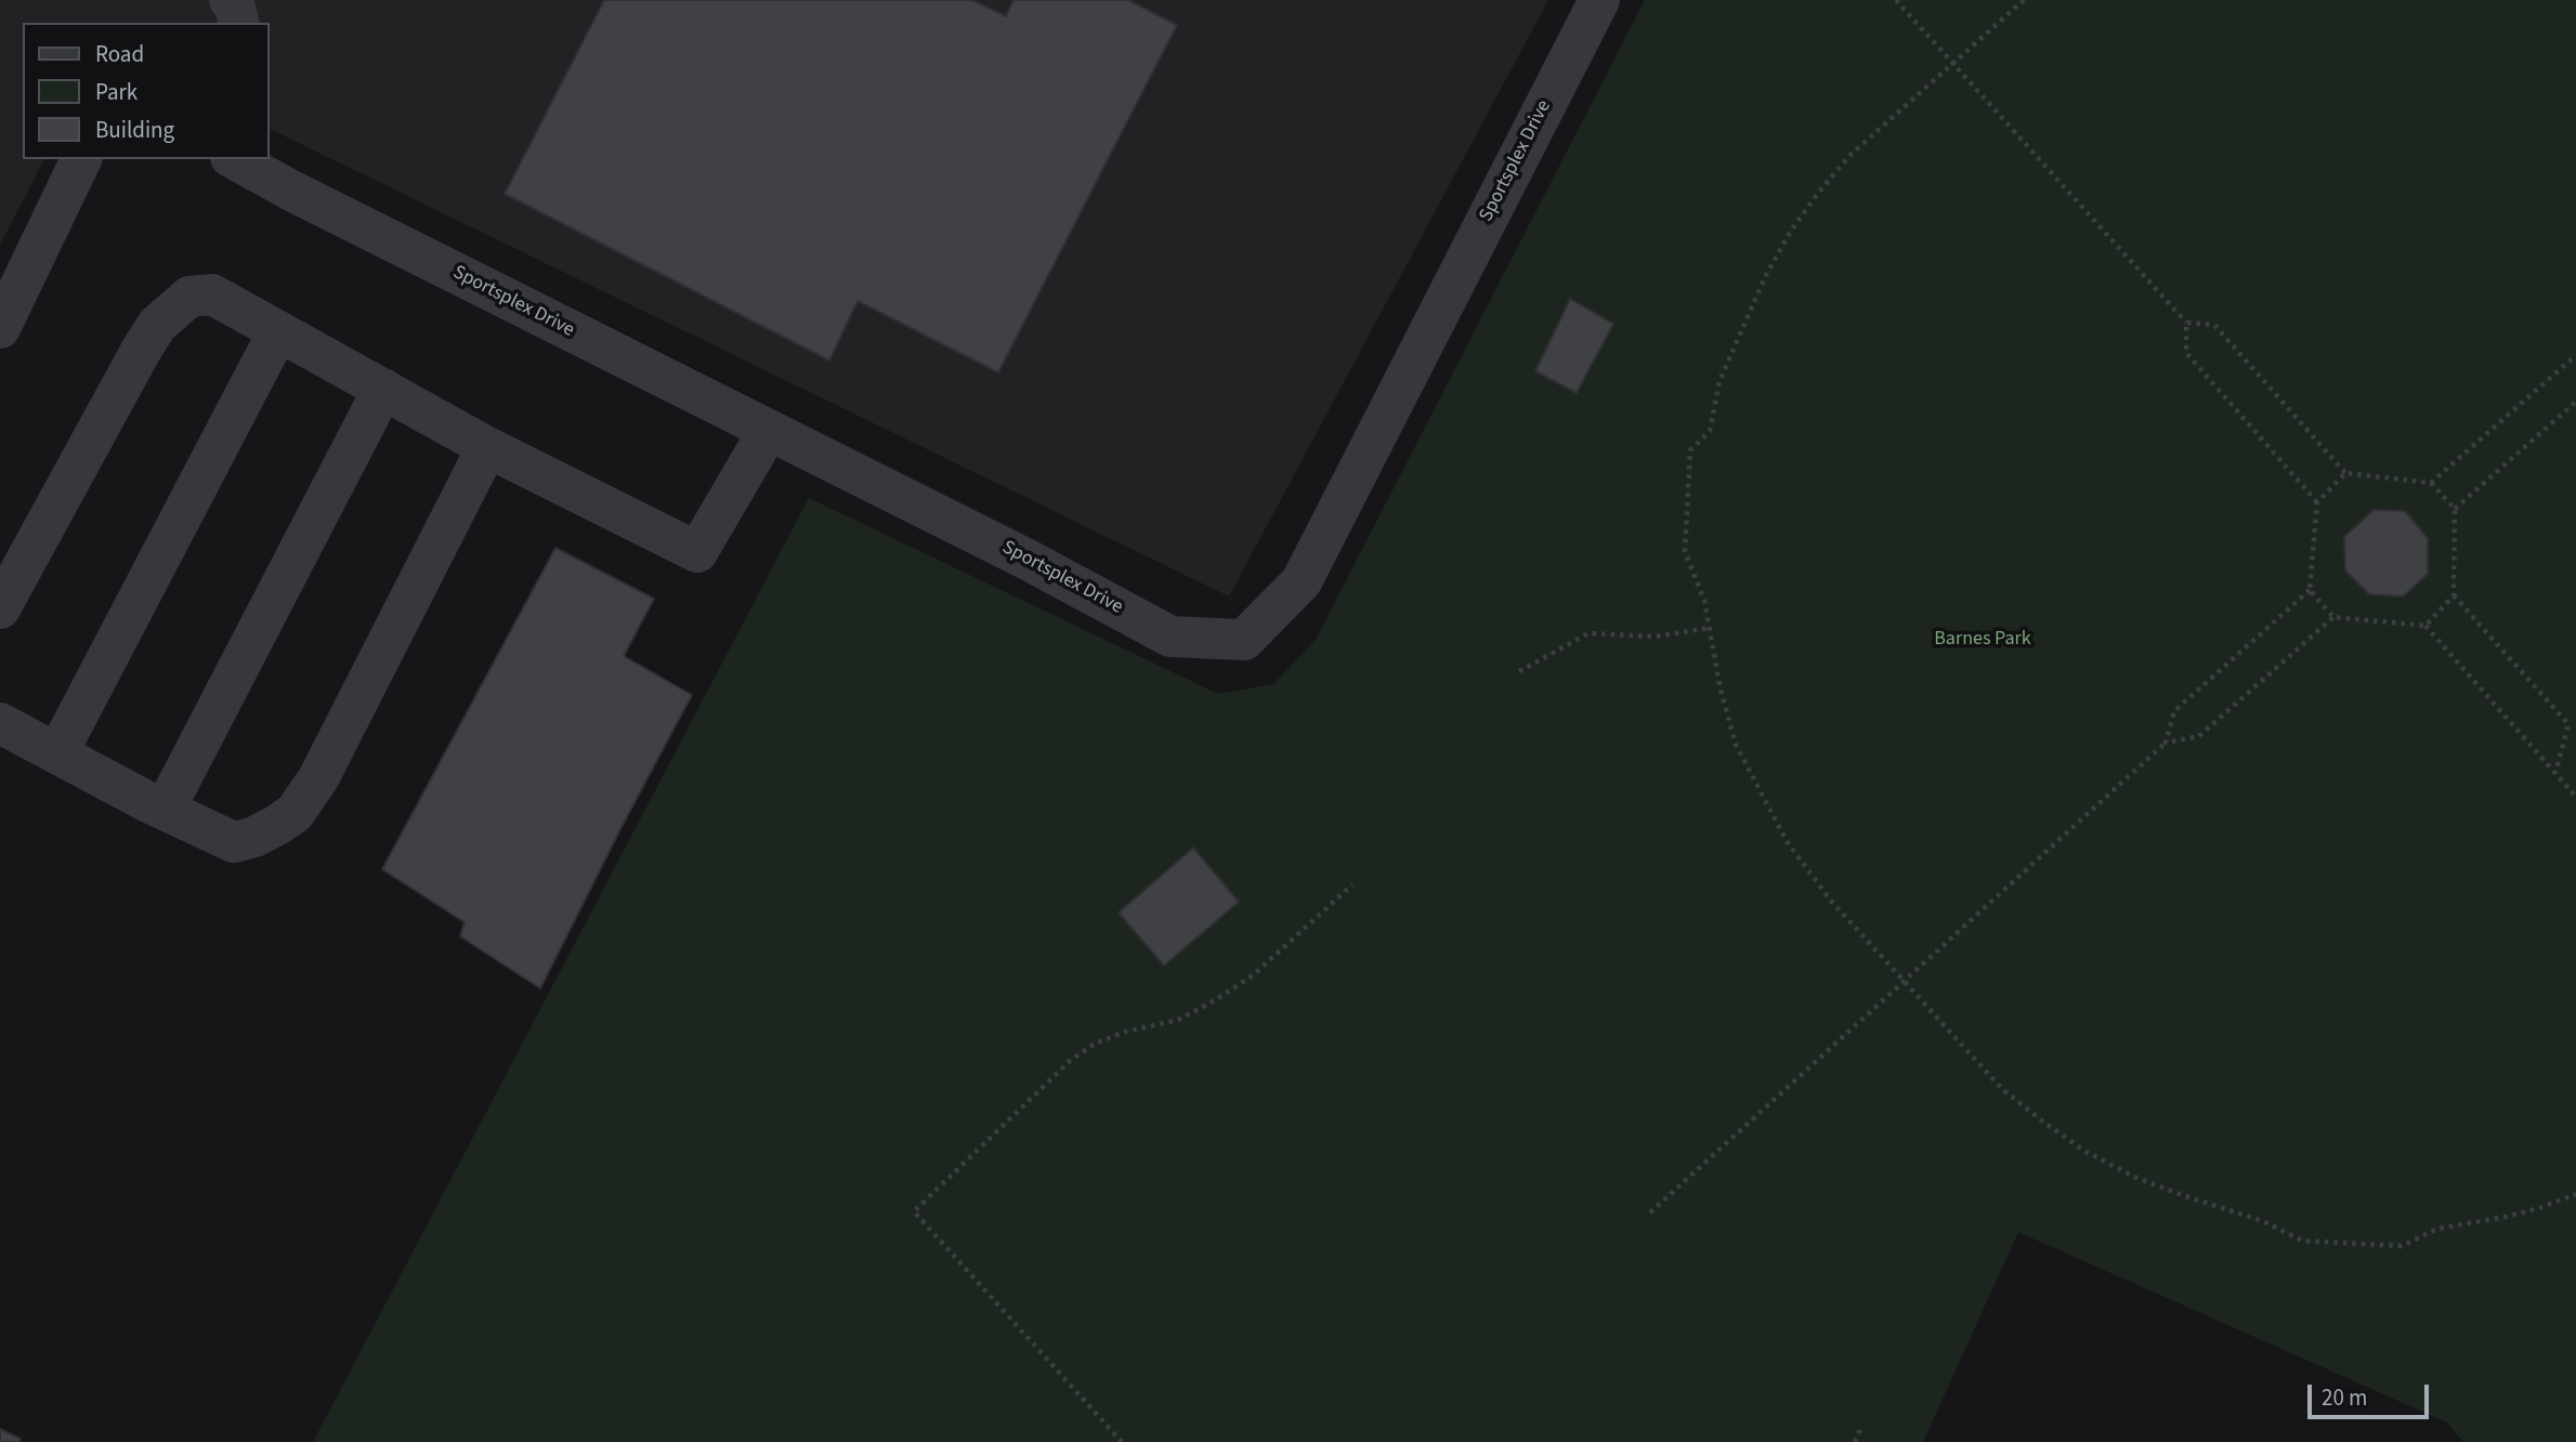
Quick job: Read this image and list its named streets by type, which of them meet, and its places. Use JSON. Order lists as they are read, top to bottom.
{
  "streets": {
    "street": ["Sportsplex Drive"]
  },
  "parks": ["Barnes Park"],
  "legend": ["Road", "Park", "Building"],
  "scale_bar": "20 m"
}
